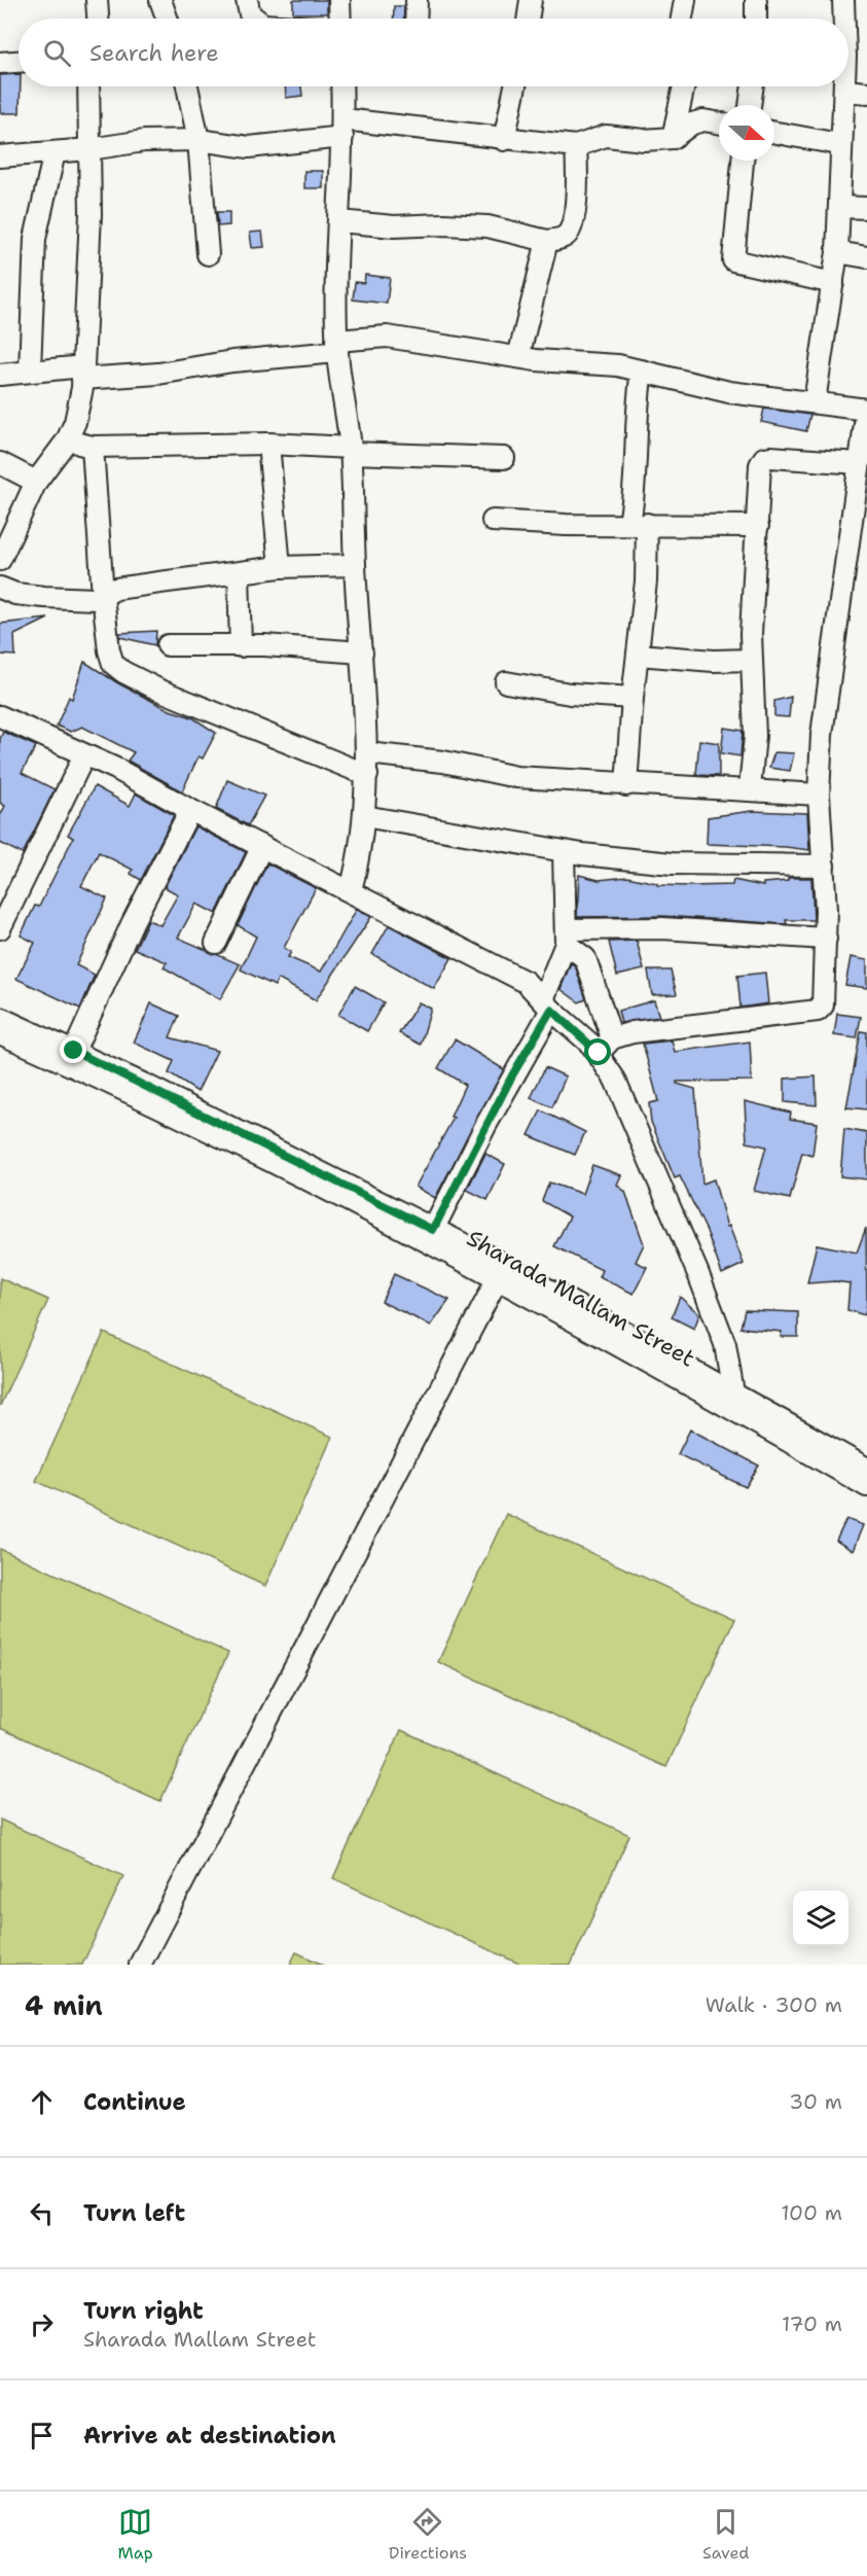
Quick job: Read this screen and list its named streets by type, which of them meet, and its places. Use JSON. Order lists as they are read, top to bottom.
{
  "streets": {
    "street": ["Sharada Mallam Street"]
  },
  "north": "right",
  "page": {
    "search": "Search here",
    "heading": ["4 min", "Walk · 300 m"],
    "list": [
      ["Continue", "30 m"],
      ["Turn left", "100 m"],
      ["Turn right", "Sharada Mallam Street", "170 m"],
      "Arrive at destination"
    ],
    "nav": ["Map", "Directions", "Saved"]
  }
}
